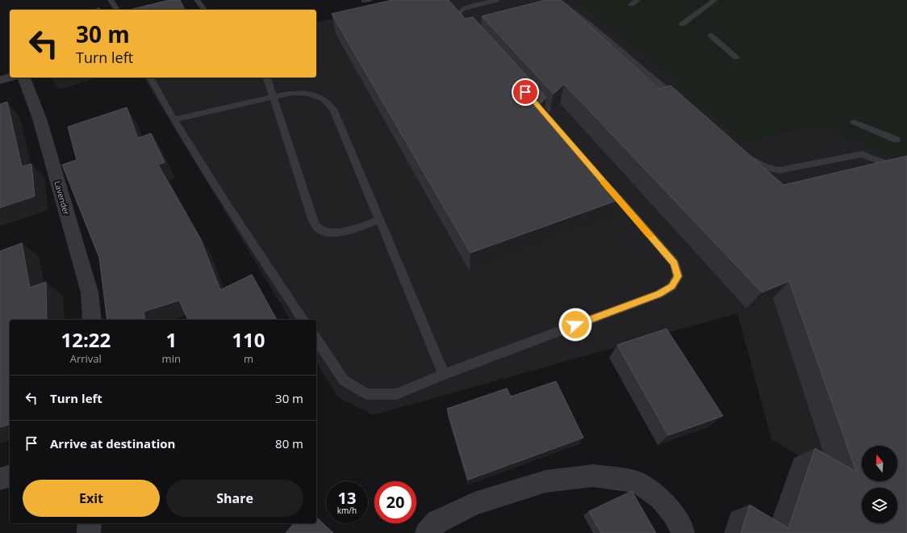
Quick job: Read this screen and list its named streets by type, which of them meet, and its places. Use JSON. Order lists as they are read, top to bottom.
{
  "streets": {
    "street": ["Lavender"]
  },
  "north": "top",
  "page": {
    "turn": ["30 m", "Turn left"],
    "eta": [
      "12:22",
      "Arrival",
      "1",
      "min",
      "110",
      "m"
    ],
    "list": [
      {
        "name": "Turn left",
        "value": "30 m"
      },
      {
        "name": "Arrive at destination",
        "value": "80 m"
      }
    ],
    "buttons": ["Exit", "Share"],
    "speed": "13 km/h",
    "limit": "20"
  }
}
